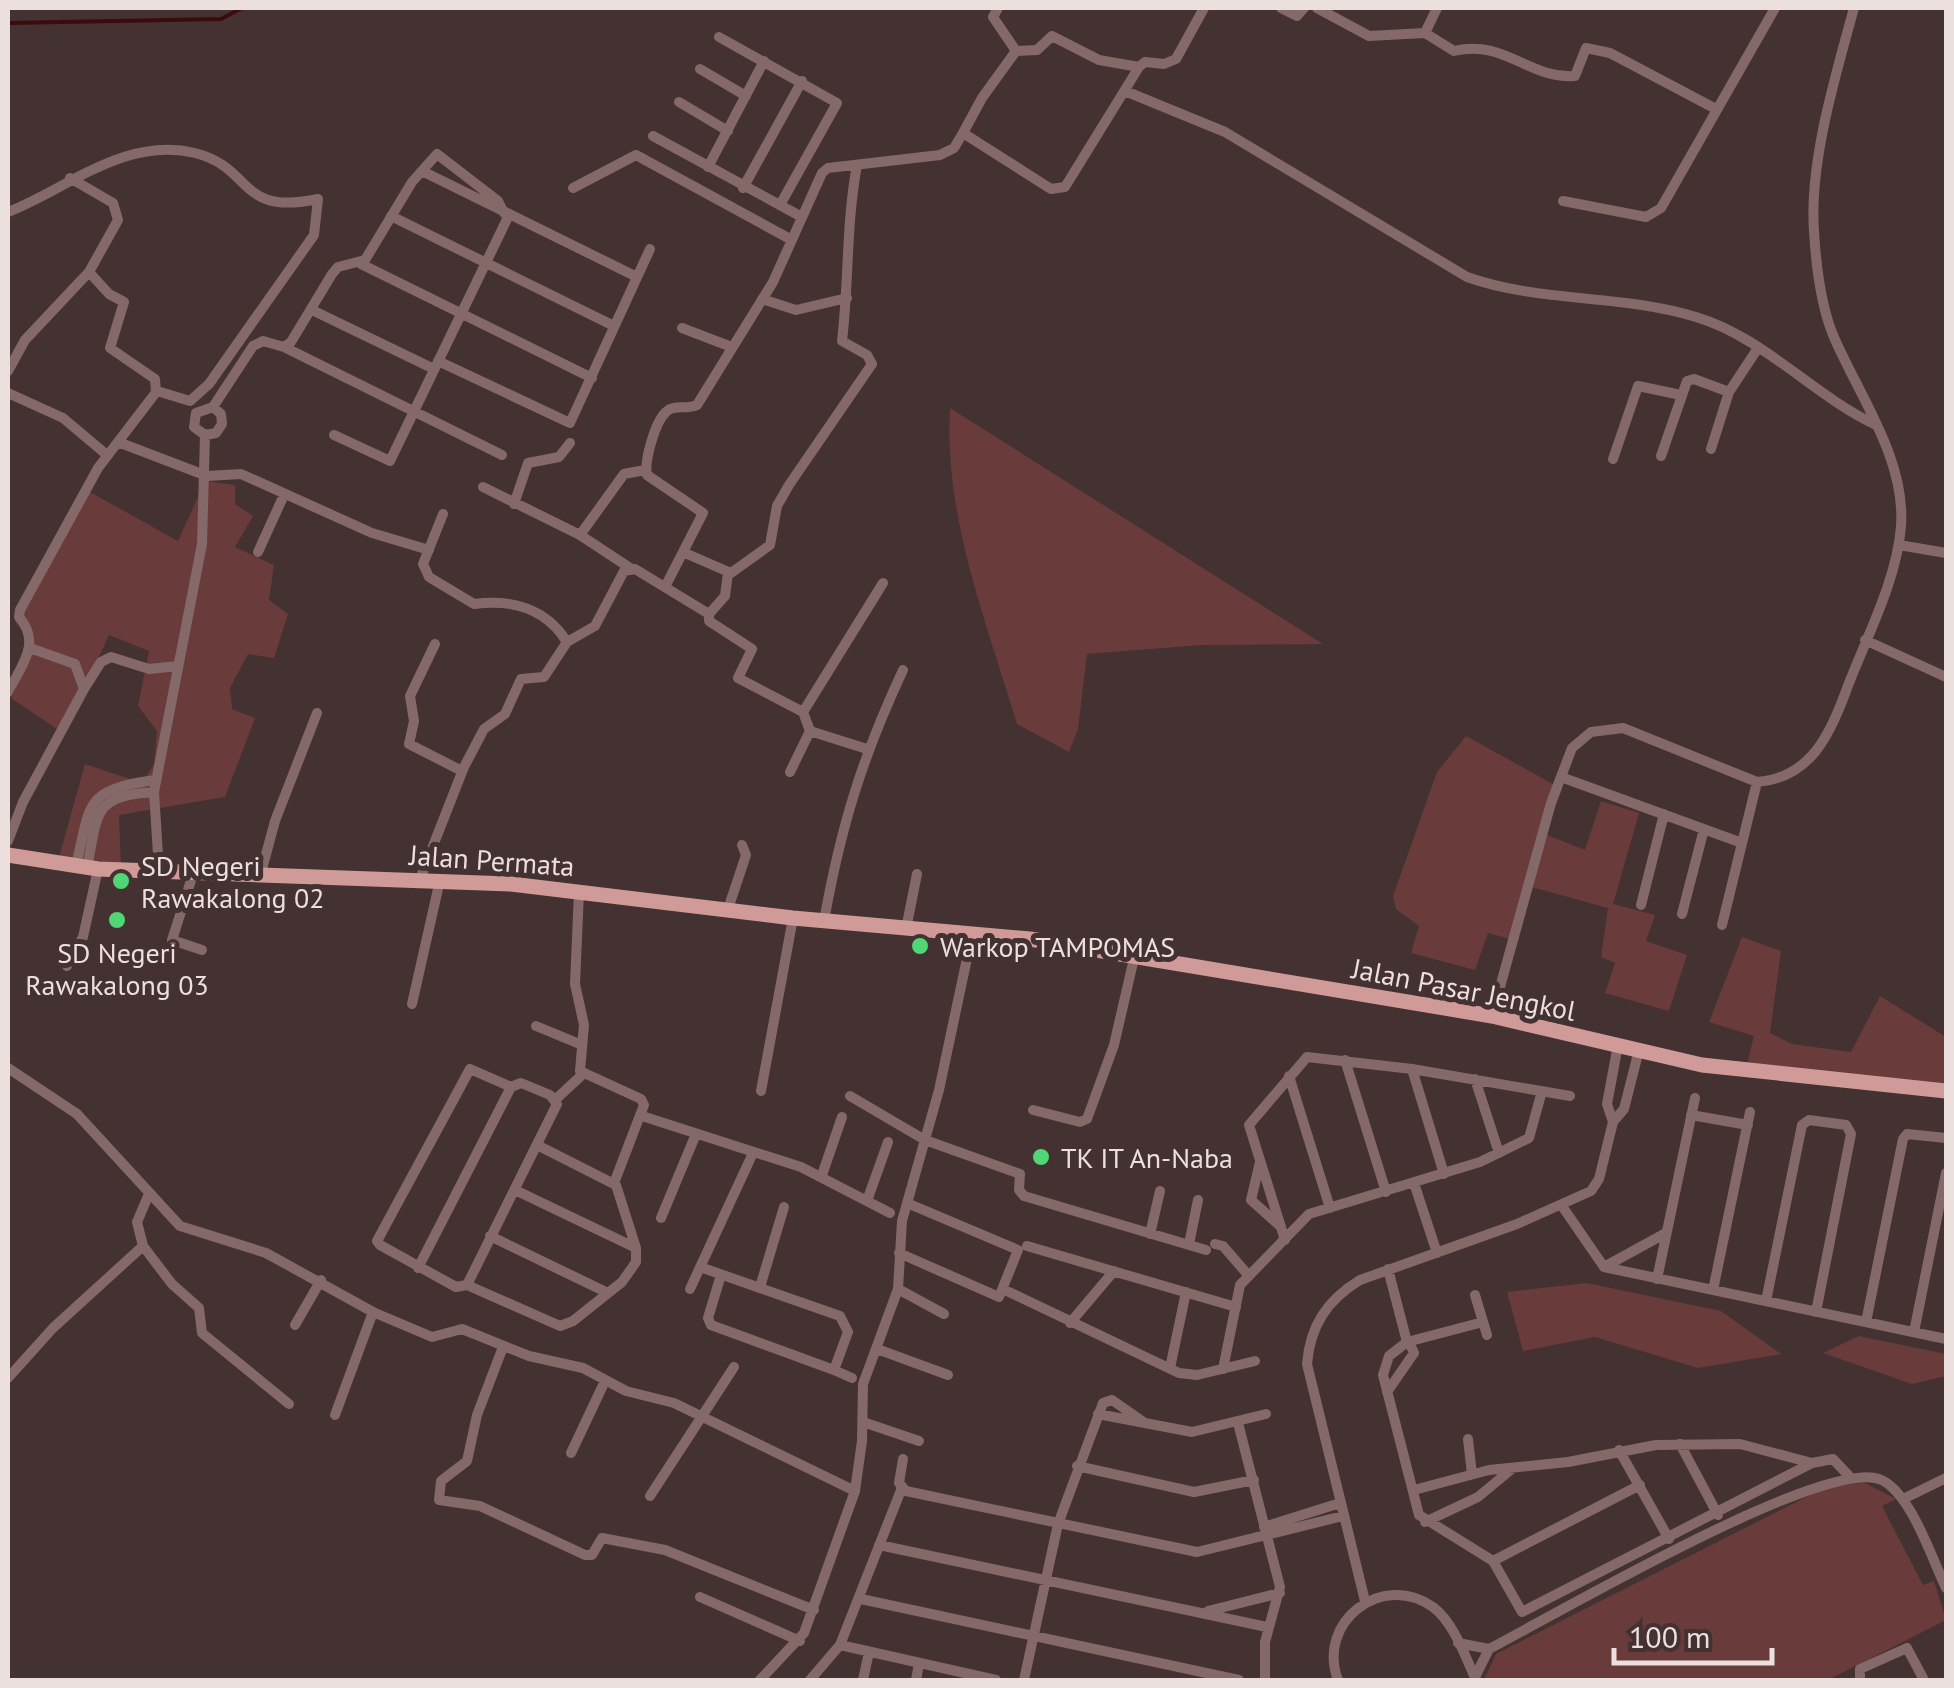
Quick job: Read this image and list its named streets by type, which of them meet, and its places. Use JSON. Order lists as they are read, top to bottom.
{
  "streets": {
    "main road": ["Jalan Permata", "Jalan Pasar Jengkol"]
  },
  "crossings": [
    ["Jalan Permata", "Jalan Pasar Jengkol"]
  ],
  "places": [
    "SD Negeri Rawakalong 02",
    "SD Negeri Rawakalong 03",
    "Warkop TAMPOMAS",
    "TK IT An-Naba"
  ],
  "scale_bar": "100 m"
}
